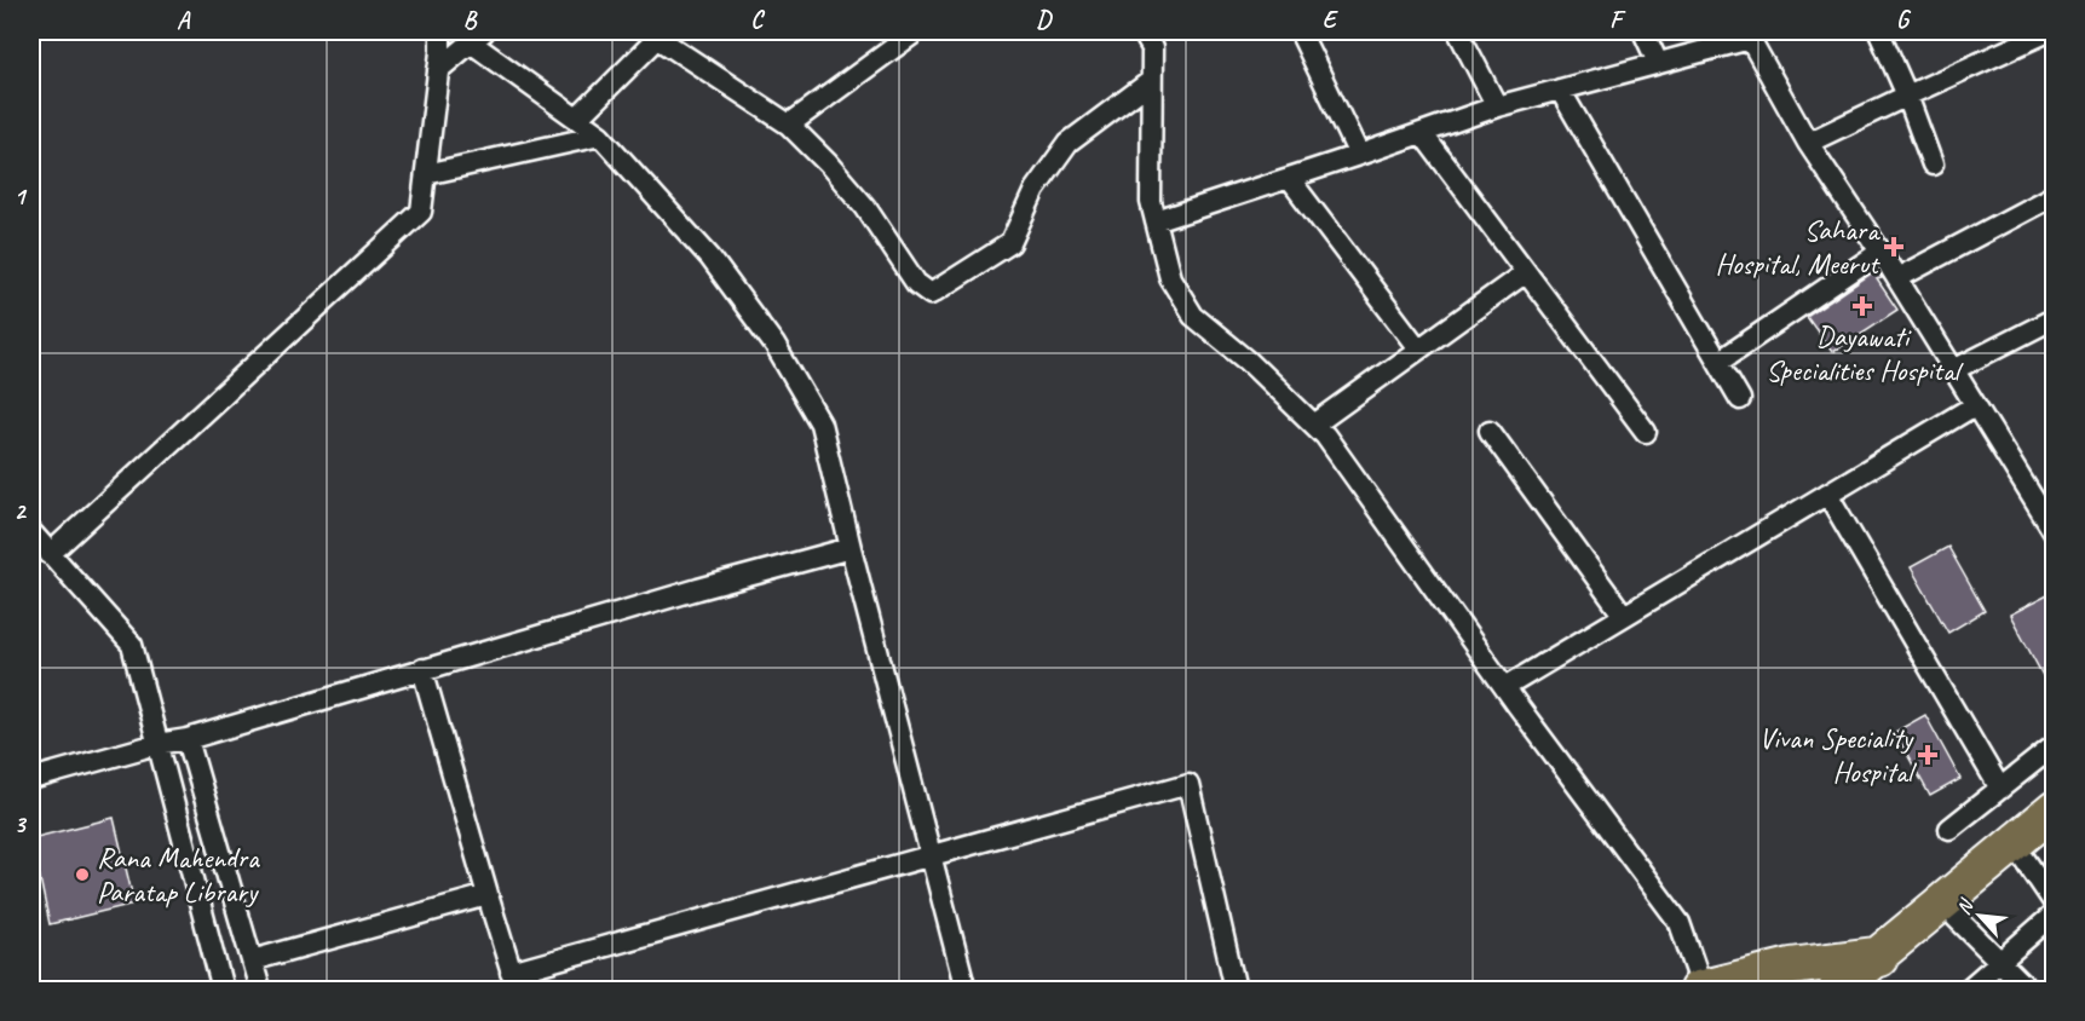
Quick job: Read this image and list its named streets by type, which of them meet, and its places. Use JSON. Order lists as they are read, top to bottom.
{
  "places": {
    "health": ["Sahara Hospital, Meerut", "Dayawati Specialities Hospital", "Vivan Speciality Hospital"],
    "other": ["Rana Mahendra Paratap Library"]
  },
  "north": "top left",
  "grid": {
    "columns": [
      "A",
      "B",
      "C",
      "D",
      "E",
      "F",
      "G"
    ],
    "rows": ["1", "2", "3"]
  }
}
